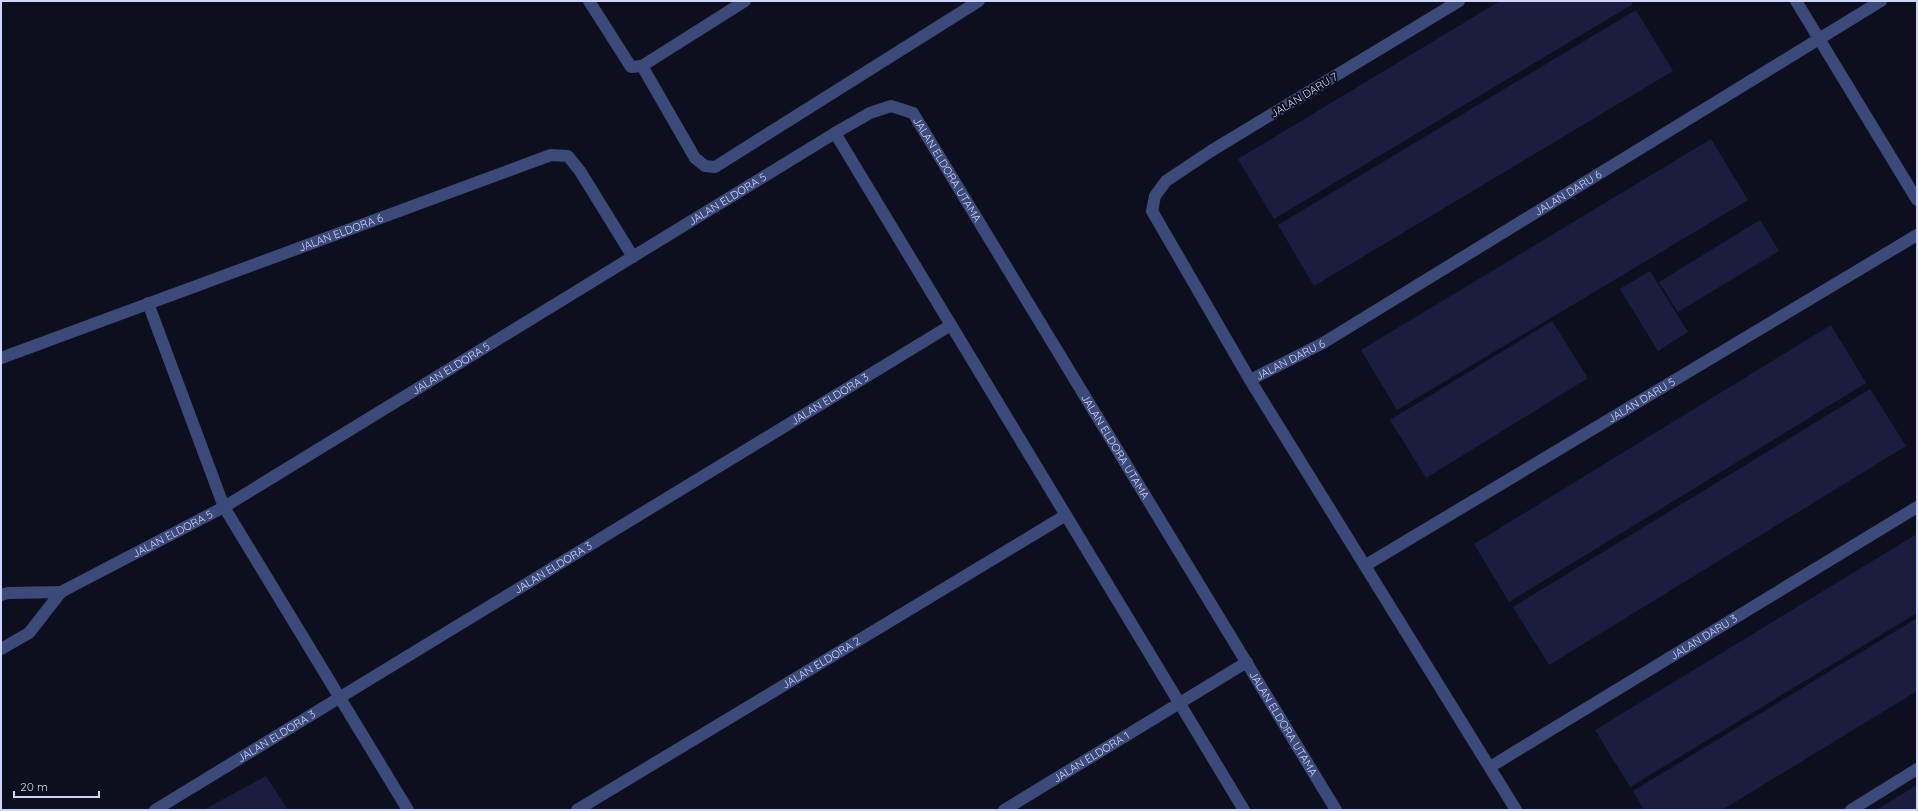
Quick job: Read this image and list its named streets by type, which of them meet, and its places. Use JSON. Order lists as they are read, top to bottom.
{
  "streets": {
    "street": [
      "JALAN DARU 7",
      "JALAN ELDORA UTAMA",
      "JALAN DARU 6",
      "JALAN ELDORA 5",
      "JALAN ELDORA 6",
      "JALAN ELDORA 3",
      "JALAN DARU 5",
      "JALAN DARU 3",
      "JALAN ELDORA 2",
      "JALAN ELDORA 1"
    ]
  },
  "crossings": [
    ["JALAN DARU 7", "JALAN DARU 6"],
    ["JALAN ELDORA UTAMA", "JALAN ELDORA 5"],
    ["JALAN ELDORA UTAMA", "JALAN ELDORA 1"],
    ["JALAN ELDORA 5", "JALAN ELDORA 6"]
  ],
  "scale_bar": "20 m"
}
